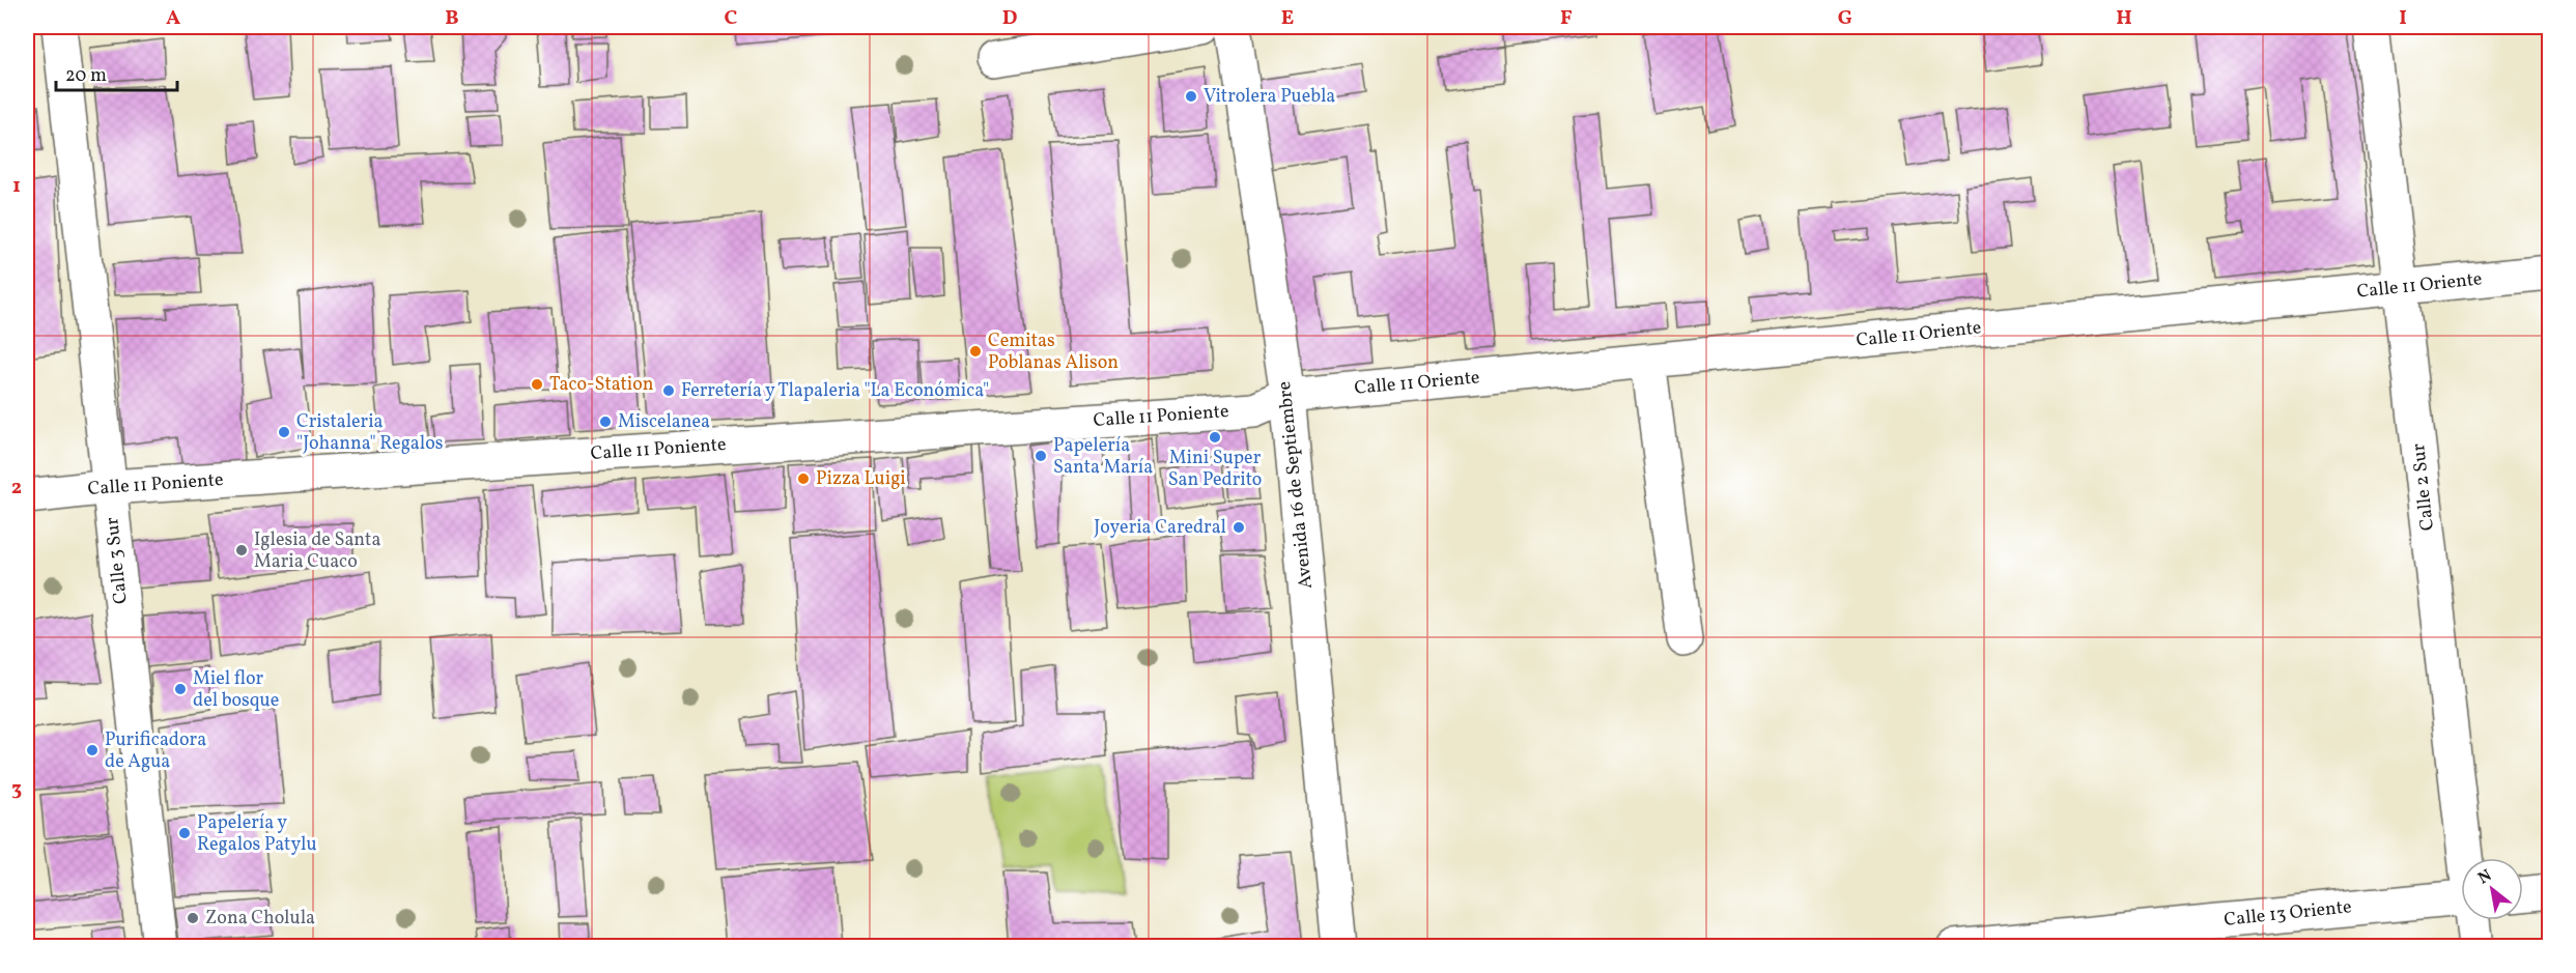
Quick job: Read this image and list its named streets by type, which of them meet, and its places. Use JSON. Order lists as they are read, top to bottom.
{
  "streets": {
    "street": [
      "Calle 11 Oriente",
      "Calle 11 Poniente",
      "Avenida 16 de Septiembre",
      "Calle 2 Sur",
      "Calle 3 Sur",
      "Calle 13 Oriente"
    ]
  },
  "crossings": [
    ["Calle 11 Oriente", "Calle 11 Poniente"],
    ["Calle 11 Oriente", "Avenida 16 de Septiembre"],
    ["Calle 11 Oriente", "Calle 2 Sur"],
    ["Calle 11 Poniente", "Avenida 16 de Septiembre"],
    ["Calle 11 Poniente", "Calle 3 Sur"]
  ],
  "places": [
    "Vitrolera Puebla",
    "Cemitas Poblanas Alison",
    "Taco-Station",
    "Ferretería y Tlapaleria \"La Económica\"",
    "Miscelanea",
    "Cristaleria \"Johanna\" Regalos",
    "Mini Super San Pedrito",
    "Papelería Santa María",
    "Pizza Luigi",
    "Joyeria Caredral",
    "Iglesia de Santa Maria Cuaco",
    "Miel flor del bosque",
    "Purificadora de Agua",
    "Papelería y Regalos Patylu",
    "Zona Cholula"
  ],
  "scale_bar": "20 m",
  "north": "top left",
  "grid": {
    "columns": [
      "A",
      "B",
      "C",
      "D",
      "E",
      "F",
      "G",
      "H",
      "I"
    ],
    "rows": ["1", "2", "3"]
  }
}
